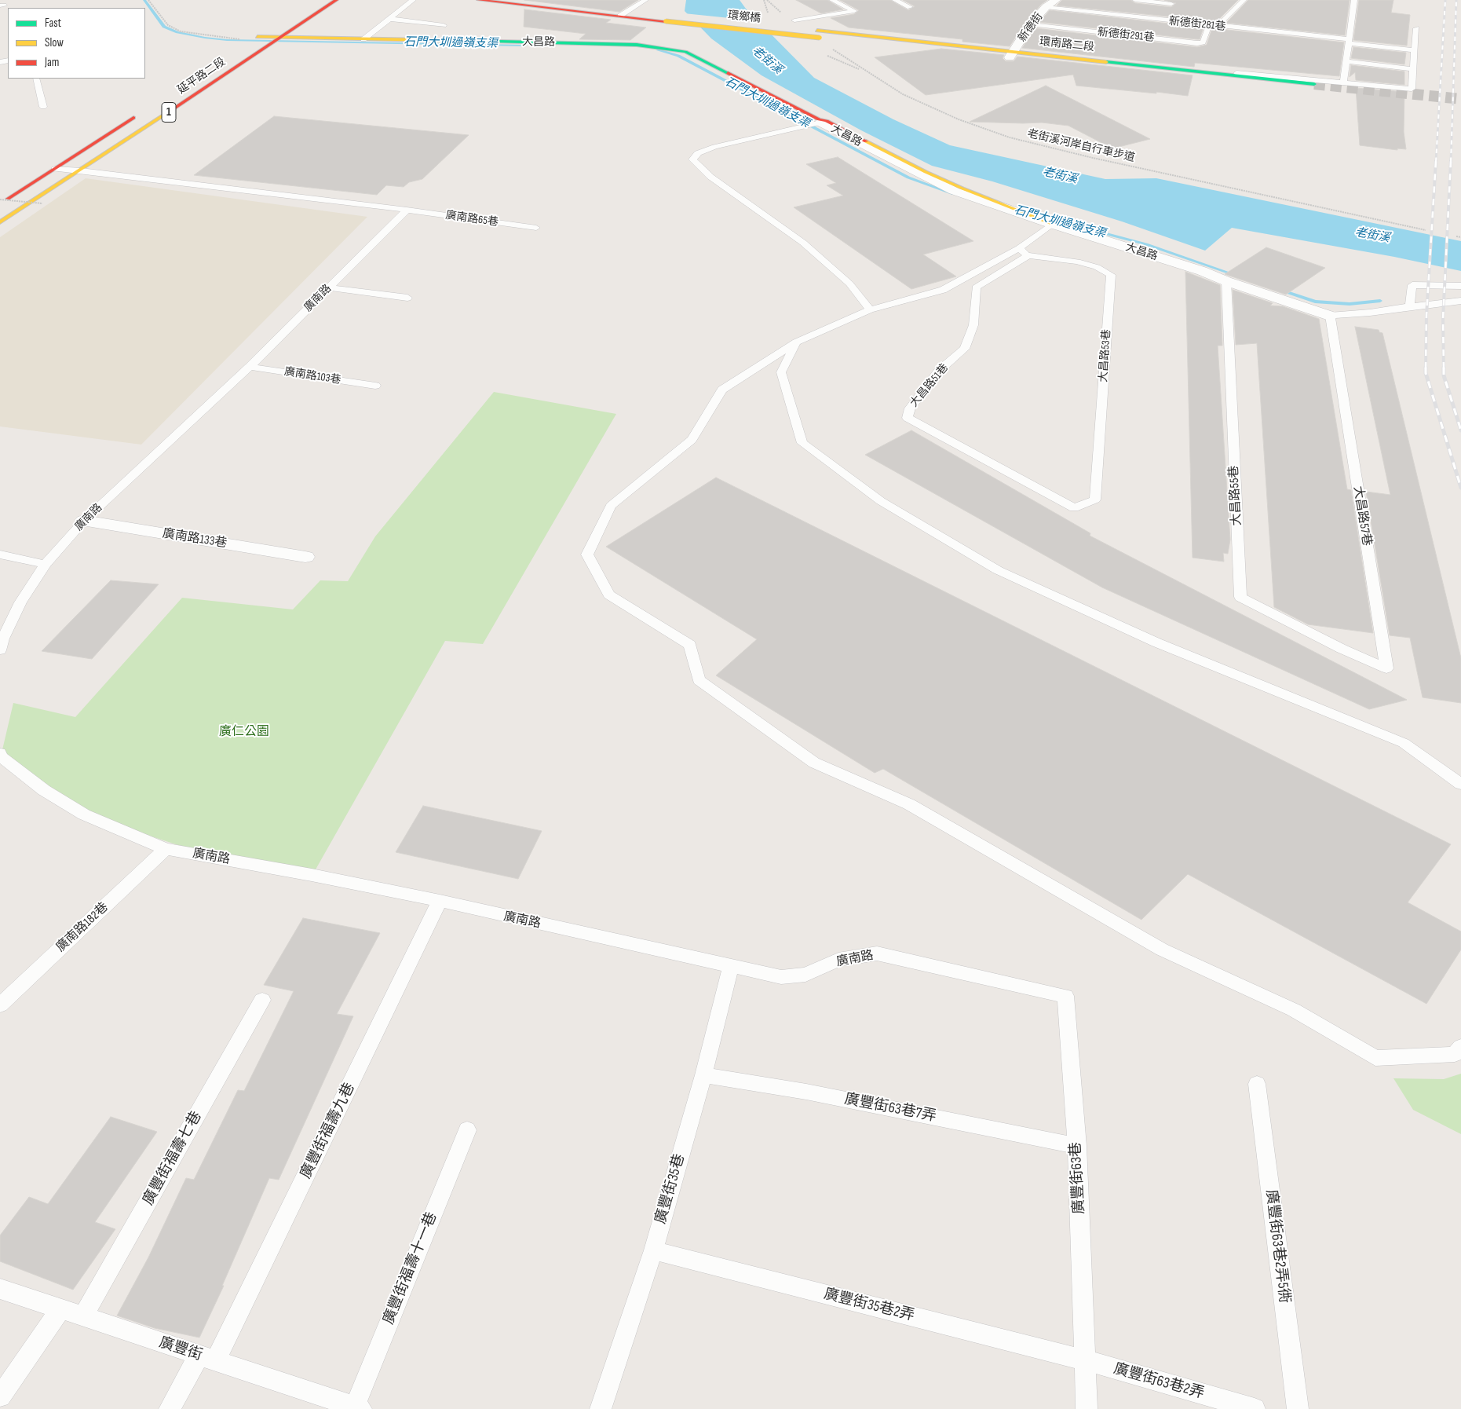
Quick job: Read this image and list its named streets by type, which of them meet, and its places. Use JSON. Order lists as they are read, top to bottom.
{
  "streets": {
    "main road": [
      "環鄉橋",
      "大昌路",
      "環南路二段",
      "延平路二段",
      "1"
    ],
    "street": ["新德街", "廣南路133巷"],
    "lane": [
      "新德街281巷",
      "新德街291巷",
      "廣南路65巷",
      "廣南路",
      "大昌路53巷",
      "廣南路103巷",
      "大昌路51巷",
      "大昌路55巷",
      "大昌路57巷",
      "廣南路182巷",
      "廣豐街63巷7弄",
      "廣豐街福壽九巷",
      "廣豐街福壽七巷",
      "廣豐街63巷",
      "廣豐街35巷",
      "廣豐街63巷2弄5衖",
      "廣豐街福壽十一巷",
      "廣豐街35巷2弄",
      "廣豐街",
      "廣豐街63巷2弄"
    ],
    "path": ["老街溪河岸自行車步道"]
  },
  "crossings": [
    ["環鄉橋", "環南路二段"],
    ["環鄉橋", "老街溪河岸自行車步道"],
    ["新德街281巷", "新德街"],
    ["新德街281巷", "新德街291巷"],
    ["新德街", "新德街291巷"],
    ["新德街", "環南路二段"],
    ["大昌路", "延平路二段"],
    ["大昌路", "大昌路55巷"],
    ["大昌路", "大昌路57巷"],
    ["環南路二段", "老街溪河岸自行車步道"],
    ["廣南路65巷", "廣南路"],
    ["廣南路", "廣南路103巷"],
    ["廣南路", "廣南路133巷"],
    ["廣南路", "廣南路182巷"],
    ["廣南路", "廣豐街福壽九巷"],
    ["廣南路", "廣豐街63巷"],
    ["廣南路", "廣豐街35巷"],
    ["大昌路53巷", "大昌路51巷"],
    ["大昌路55巷", "大昌路57巷"],
    ["廣豐街63巷7弄", "廣豐街63巷"],
    ["廣豐街63巷7弄", "廣豐街35巷"],
    ["廣豐街福壽九巷", "廣豐街"],
    ["廣豐街福壽七巷", "廣豐街"],
    ["廣豐街63巷", "廣豐街35巷2弄"],
    ["廣豐街63巷", "廣豐街63巷2弄"],
    ["廣豐街35巷", "廣豐街35巷2弄"],
    ["廣豐街福壽十一巷", "廣豐街"],
    ["廣豐街35巷2弄", "廣豐街63巷2弄"]
  ],
  "water": ["石門大圳過嶺支渠", "老街溪"],
  "parks": ["廣仁公園"],
  "legend": ["Fast", "Slow", "Jam"]
}
